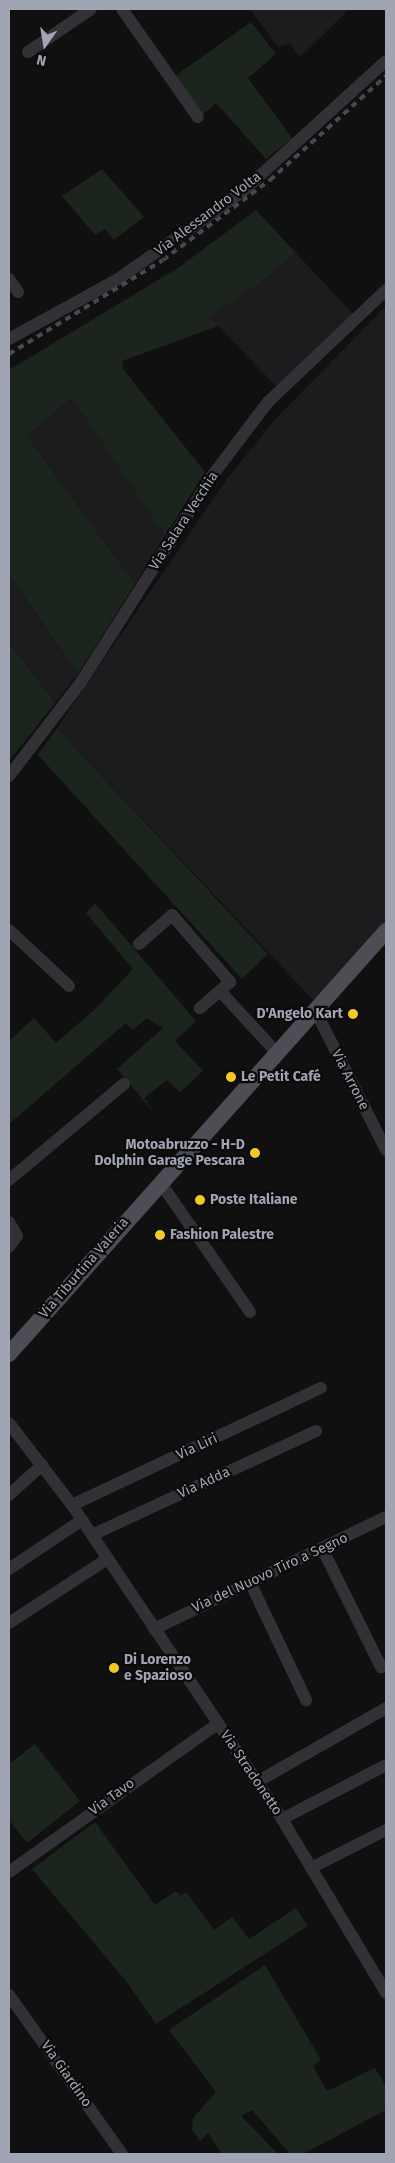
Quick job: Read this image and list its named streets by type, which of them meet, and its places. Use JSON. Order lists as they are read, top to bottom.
{
  "streets": {
    "main road": ["Via Tiburtina Valeria"],
    "street": [
      "Via Alessandro Volta",
      "Via Salara Vecchia",
      "Via Arrone",
      "Via Liri",
      "Via Adda",
      "Via del Nuovo Tiro a Segno",
      "Via Stradonetto",
      "Via Tavo",
      "Via Giardino"
    ]
  },
  "crossings": [
    ["Via Arrone", "Via Tiburtina Valeria"],
    ["Via Liri", "Via Stradonetto"],
    ["Via Adda", "Via Stradonetto"],
    ["Via del Nuovo Tiro a Segno", "Via Stradonetto"],
    ["Via Stradonetto", "Via Tavo"]
  ],
  "places": [
    "D'Angelo Kart",
    "Le Petit Café",
    "Motoabruzzo - H-D Dolphin Garage Pescara",
    "Poste Italiane",
    "Fashion Palestre",
    "Di Lorenzo e Spazioso"
  ],
  "north": "bottom"
}
